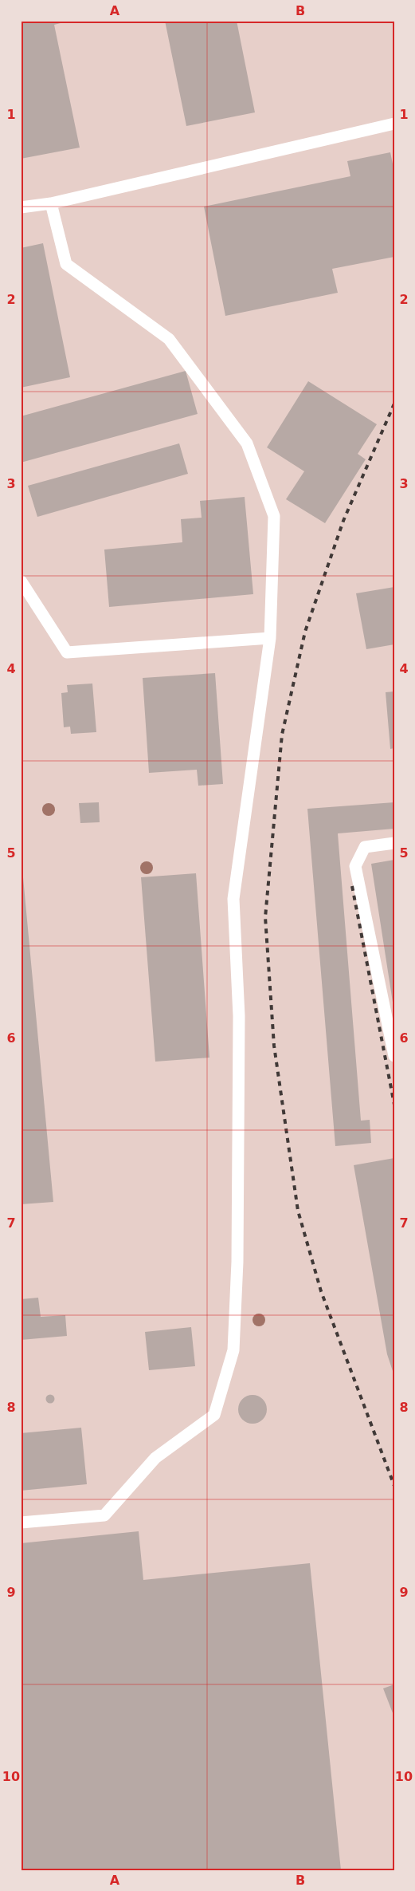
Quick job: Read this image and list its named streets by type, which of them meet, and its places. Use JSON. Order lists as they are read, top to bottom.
{
  "grid": {
    "columns": ["A", "B"],
    "rows": [
      "1",
      "2",
      "3",
      "4",
      "5",
      "6",
      "7",
      "8",
      "9",
      "10"
    ]
  }
}
